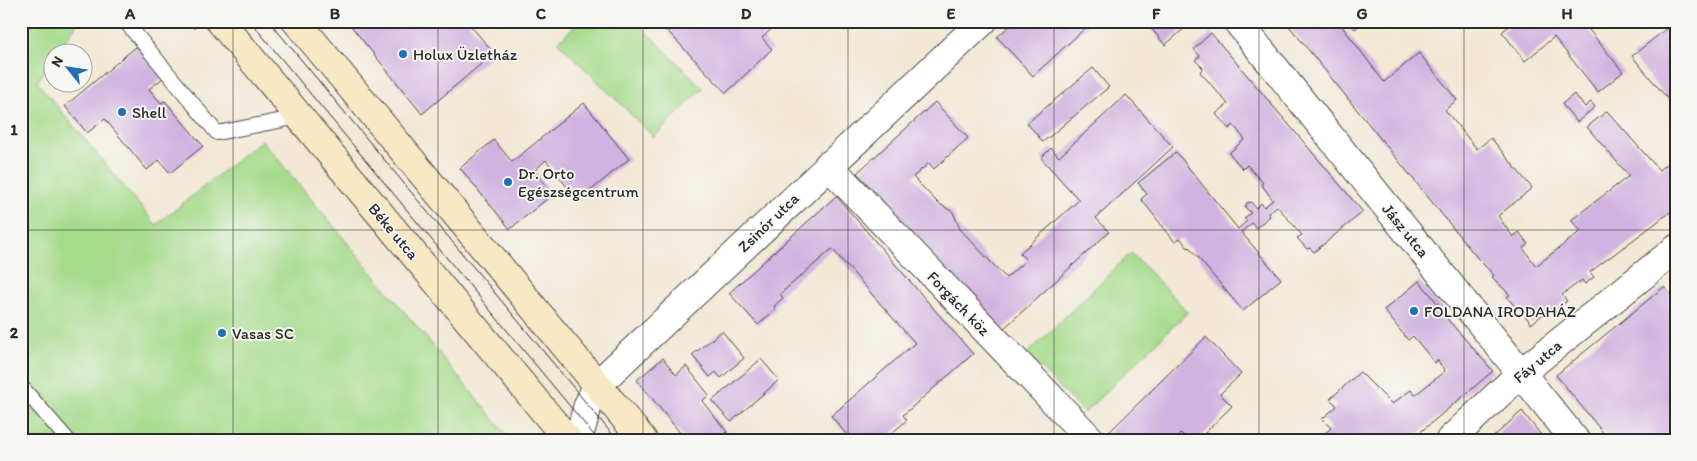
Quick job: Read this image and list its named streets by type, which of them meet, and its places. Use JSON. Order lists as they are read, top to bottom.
{
  "streets": {
    "main road": ["Béke utca"],
    "street": [
      "Zsinór utca",
      "Jász utca",
      "Forgách köz",
      "Fáy utca"
    ]
  },
  "crossings": [
    ["Zsinór utca", "Forgách köz"],
    ["Jász utca", "Fáy utca"]
  ],
  "places": [
    "Holux Üzletház",
    "Shell",
    "Dr. Orto Egészségcentrum",
    "FOLDANA IRODAHÁZ",
    "Vasas SC"
  ],
  "north": "top left",
  "grid": {
    "columns": [
      "A",
      "B",
      "C",
      "D",
      "E",
      "F",
      "G",
      "H"
    ],
    "rows": ["1", "2"]
  }
}
